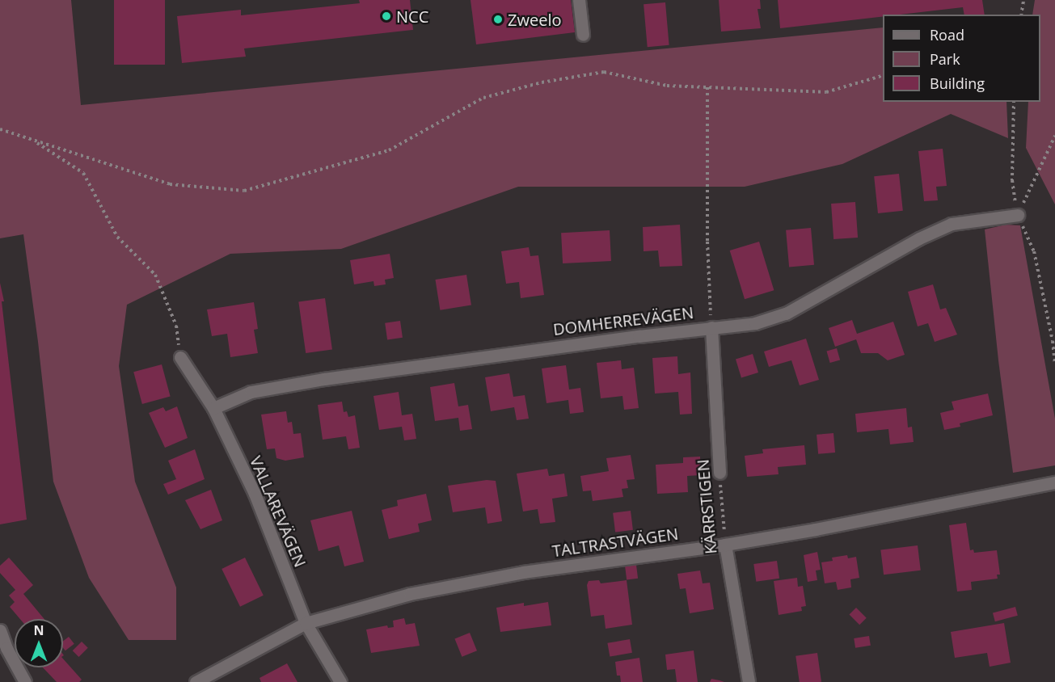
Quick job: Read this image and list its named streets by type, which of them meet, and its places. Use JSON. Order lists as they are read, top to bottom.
{
  "streets": {
    "street": [
      "DOMHERREVÄGEN",
      "KÄRRSTIGEN",
      "VALLAREVÄGEN",
      "TALTRASTVÄGEN"
    ]
  },
  "crossings": [
    ["DOMHERREVÄGEN", "KÄRRSTIGEN"],
    ["DOMHERREVÄGEN", "VALLAREVÄGEN"],
    ["KÄRRSTIGEN", "TALTRASTVÄGEN"],
    ["VALLAREVÄGEN", "TALTRASTVÄGEN"]
  ],
  "places": ["NCC", "Zweelo"],
  "legend": ["Road", "Park", "Building"],
  "north": "top"
}
